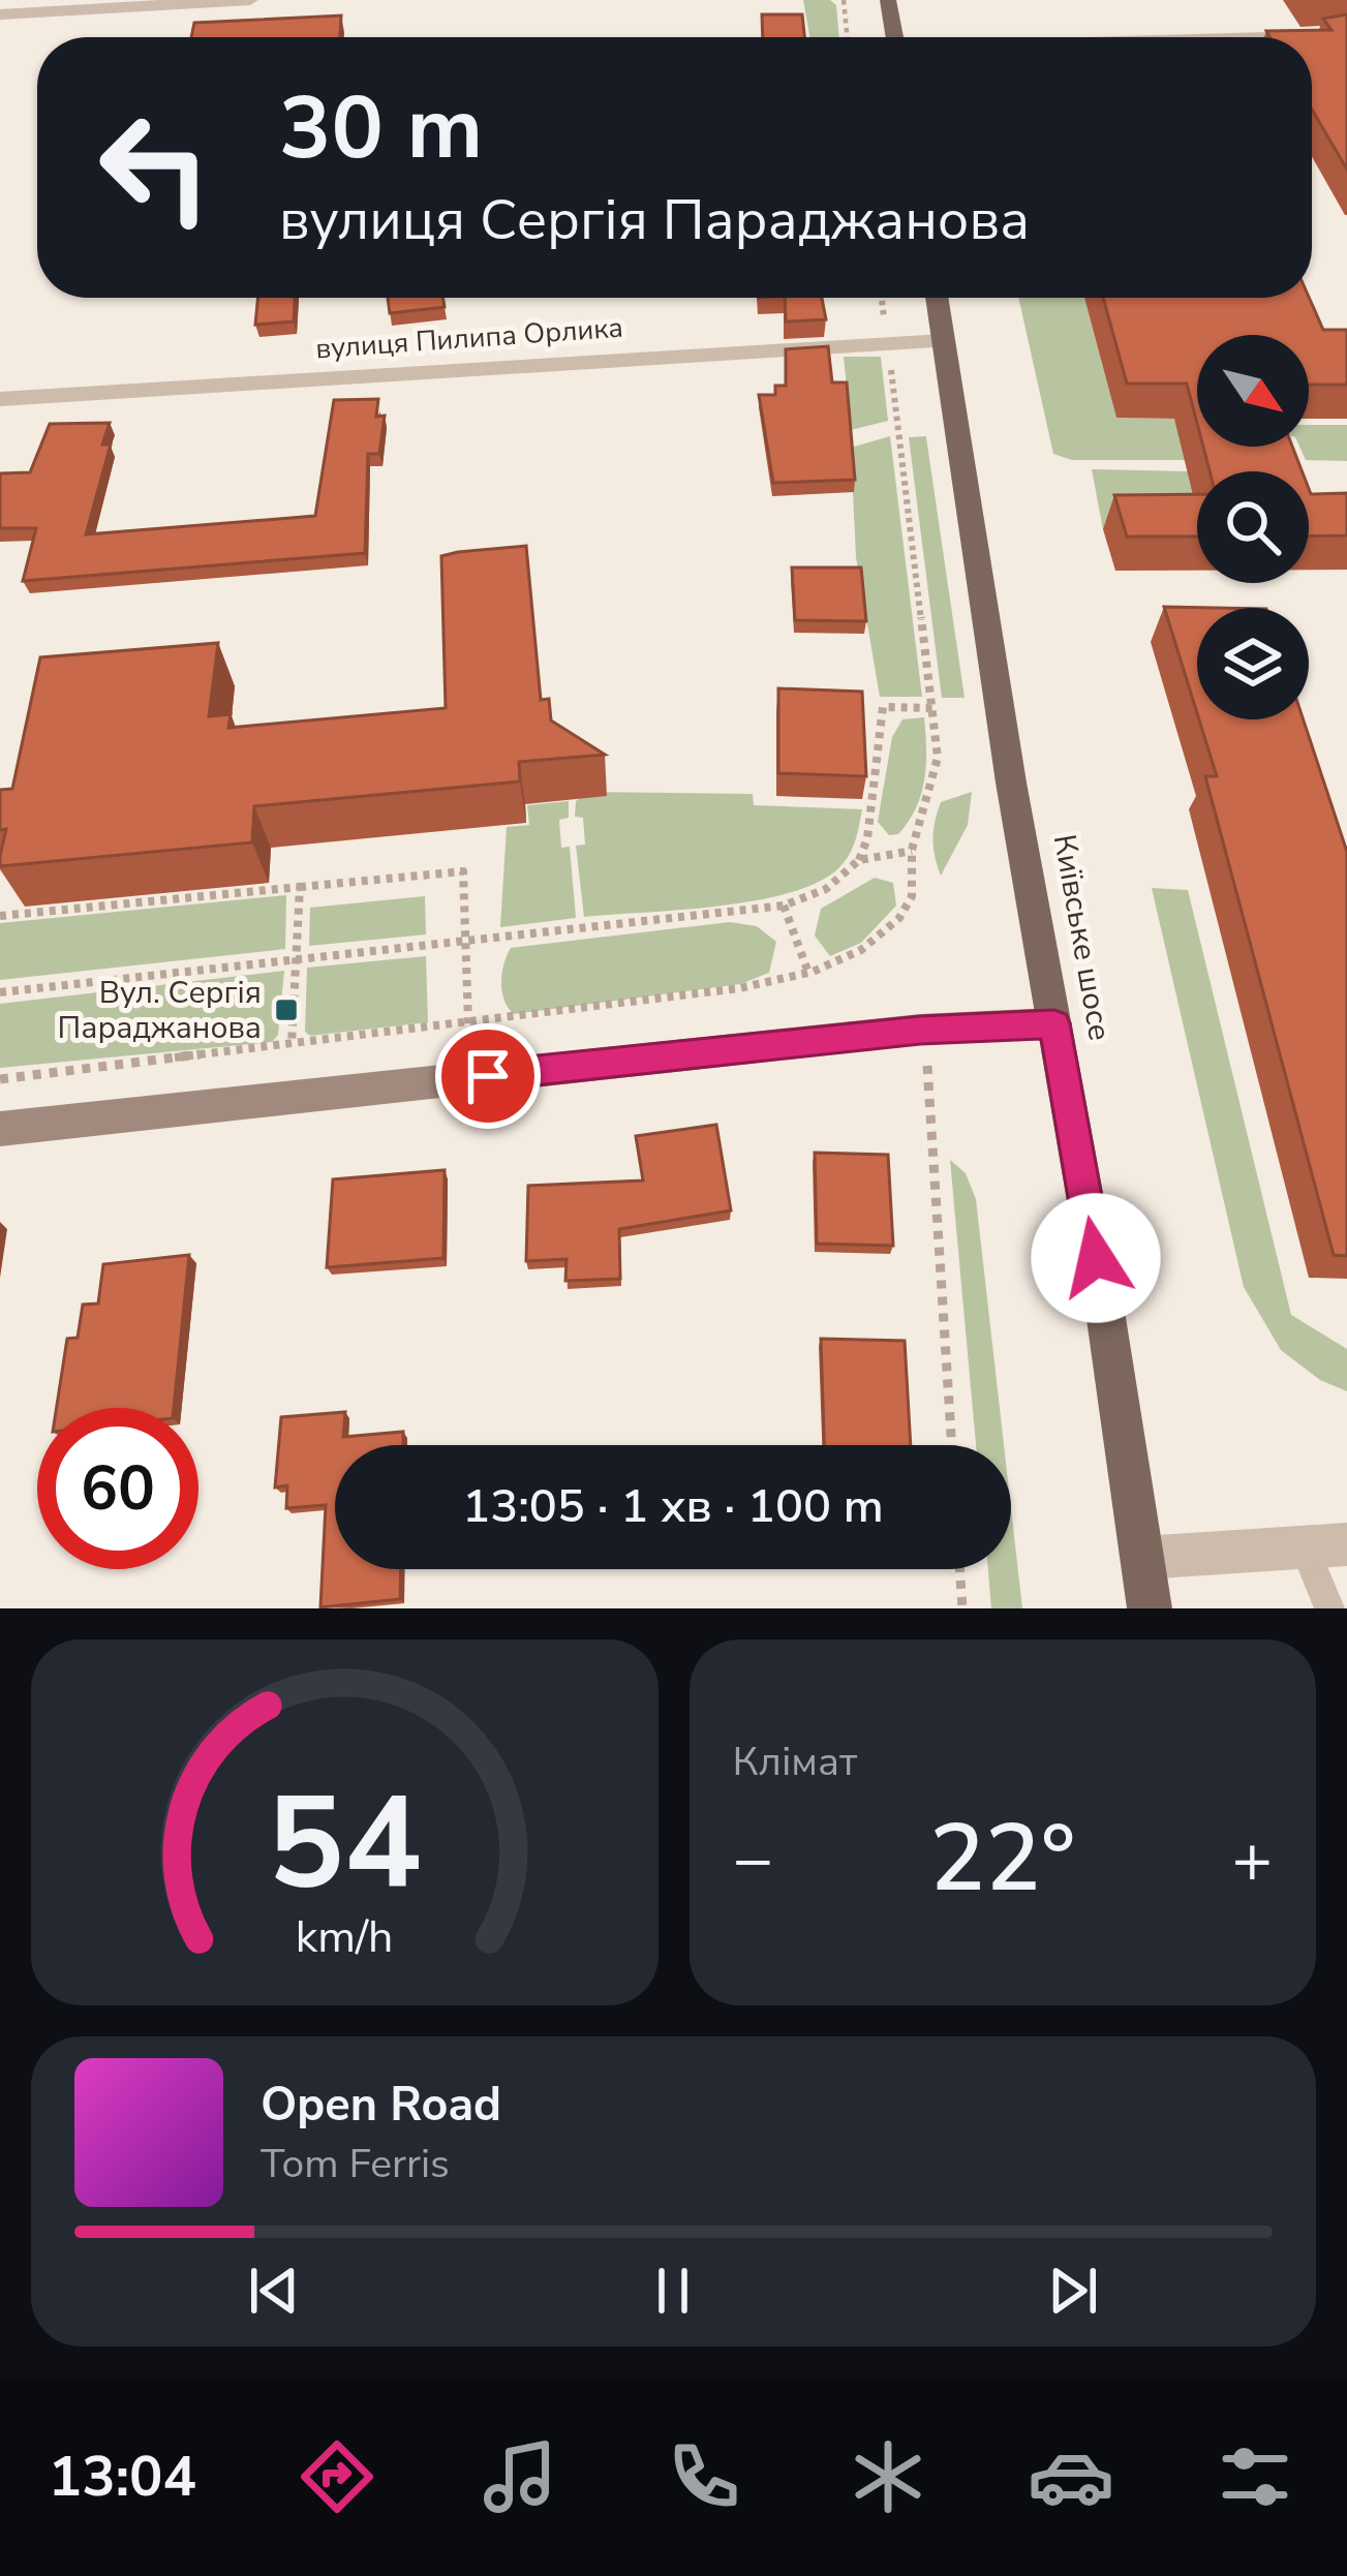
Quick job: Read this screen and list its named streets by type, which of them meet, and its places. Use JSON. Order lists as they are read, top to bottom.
{
  "streets": {
    "main road": ["Київське шосе"],
    "street": ["вулиця Пилипа Орлика"]
  },
  "crossings": [
    ["вулиця Пилипа Орлика", "Київське шосе"]
  ],
  "places": {
    "transit": ["Вул. Сергія Параджанова"]
  },
  "north": "bottom right",
  "page": {
    "turn": ["30 m", "вулиця Сергія Параджанова"],
    "limit": "60",
    "trip": "13:05 · 1 хв · 100 m",
    "tile": "Клімат",
    "heat": ["−", "22°", "+"],
    "song": ["Open Road", "Tom Ferris"],
    "tabs": "13:04",
    "gauge": ["54", "km/h"]
  }
}
